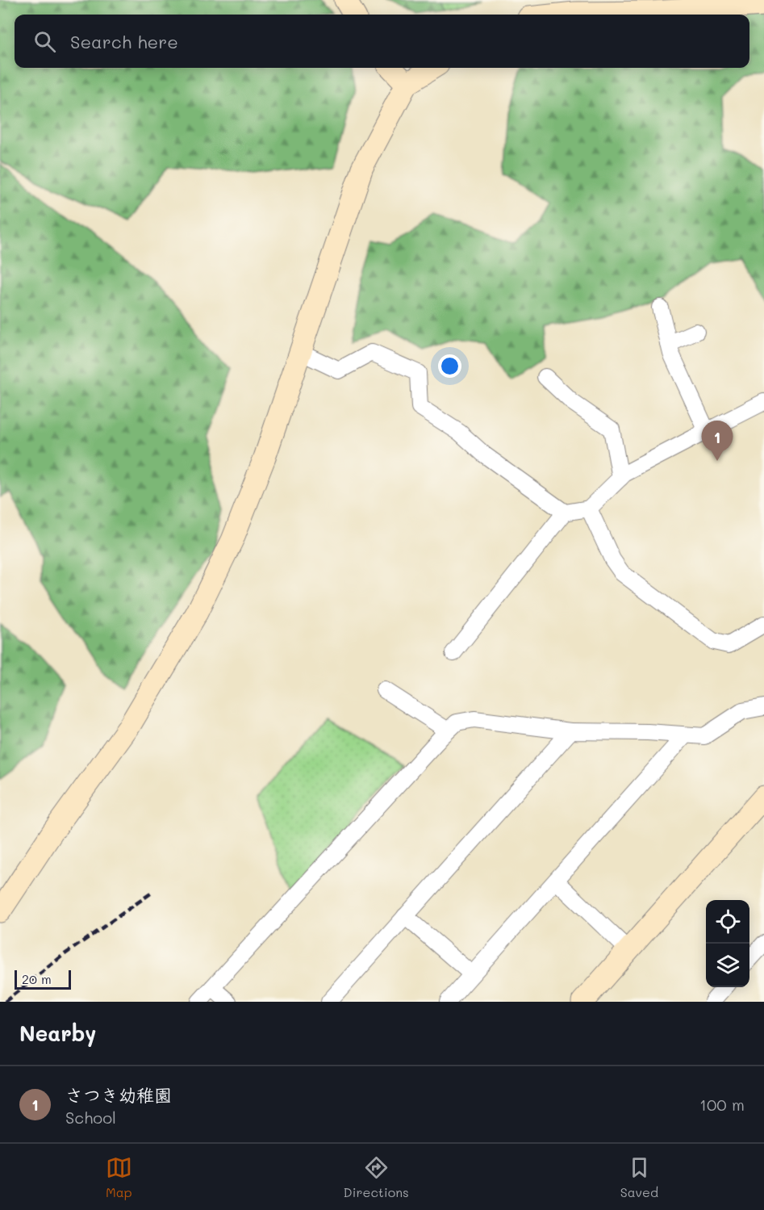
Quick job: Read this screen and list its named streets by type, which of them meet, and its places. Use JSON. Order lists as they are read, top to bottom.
{
  "scale_bar": "20 m",
  "page": {
    "search": "Search here",
    "pins": "1",
    "scale": "20 m",
    "heading": "Nearby",
    "list": [
      {
        "mark": "1",
        "name": "さつき幼稚園",
        "note": "School",
        "value": "100 m"
      }
    ],
    "nav": ["Map", "Directions", "Saved"]
  }
}
